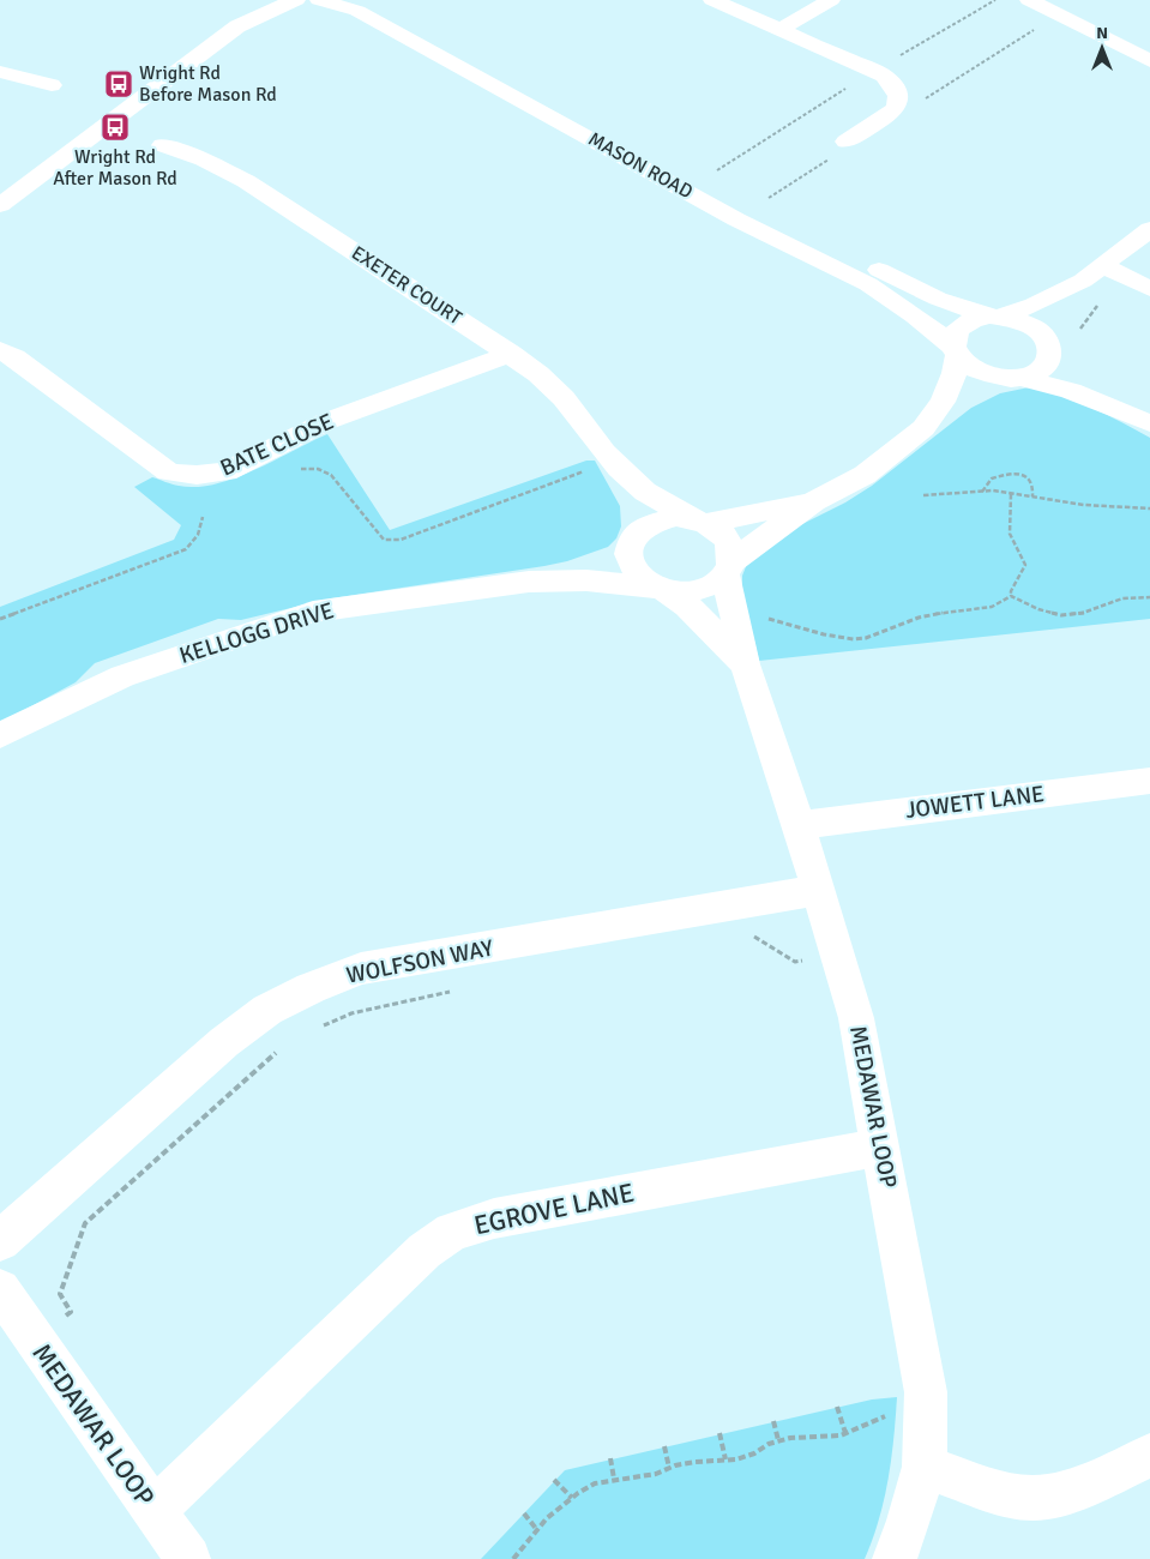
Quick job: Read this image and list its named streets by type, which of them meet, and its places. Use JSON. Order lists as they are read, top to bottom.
{
  "streets": {
    "street": [
      "MASON ROAD",
      "EXETER COURT",
      "BATE CLOSE",
      "KELLOGG DRIVE",
      "JOWETT LANE",
      "WOLFSON WAY",
      "MEDAWAR LOOP",
      "EGROVE LANE"
    ]
  },
  "crossings": [
    ["EXETER COURT", "BATE CLOSE"],
    ["EXETER COURT", "KELLOGG DRIVE"],
    ["EXETER COURT", "MEDAWAR LOOP"],
    ["KELLOGG DRIVE", "MEDAWAR LOOP"],
    ["JOWETT LANE", "MEDAWAR LOOP"],
    ["WOLFSON WAY", "MEDAWAR LOOP"],
    ["MEDAWAR LOOP", "EGROVE LANE"]
  ],
  "places": {
    "bus stop": ["Wright Rd Before Mason Rd", "Wright Rd After Mason Rd"]
  },
  "north": "top"
}
